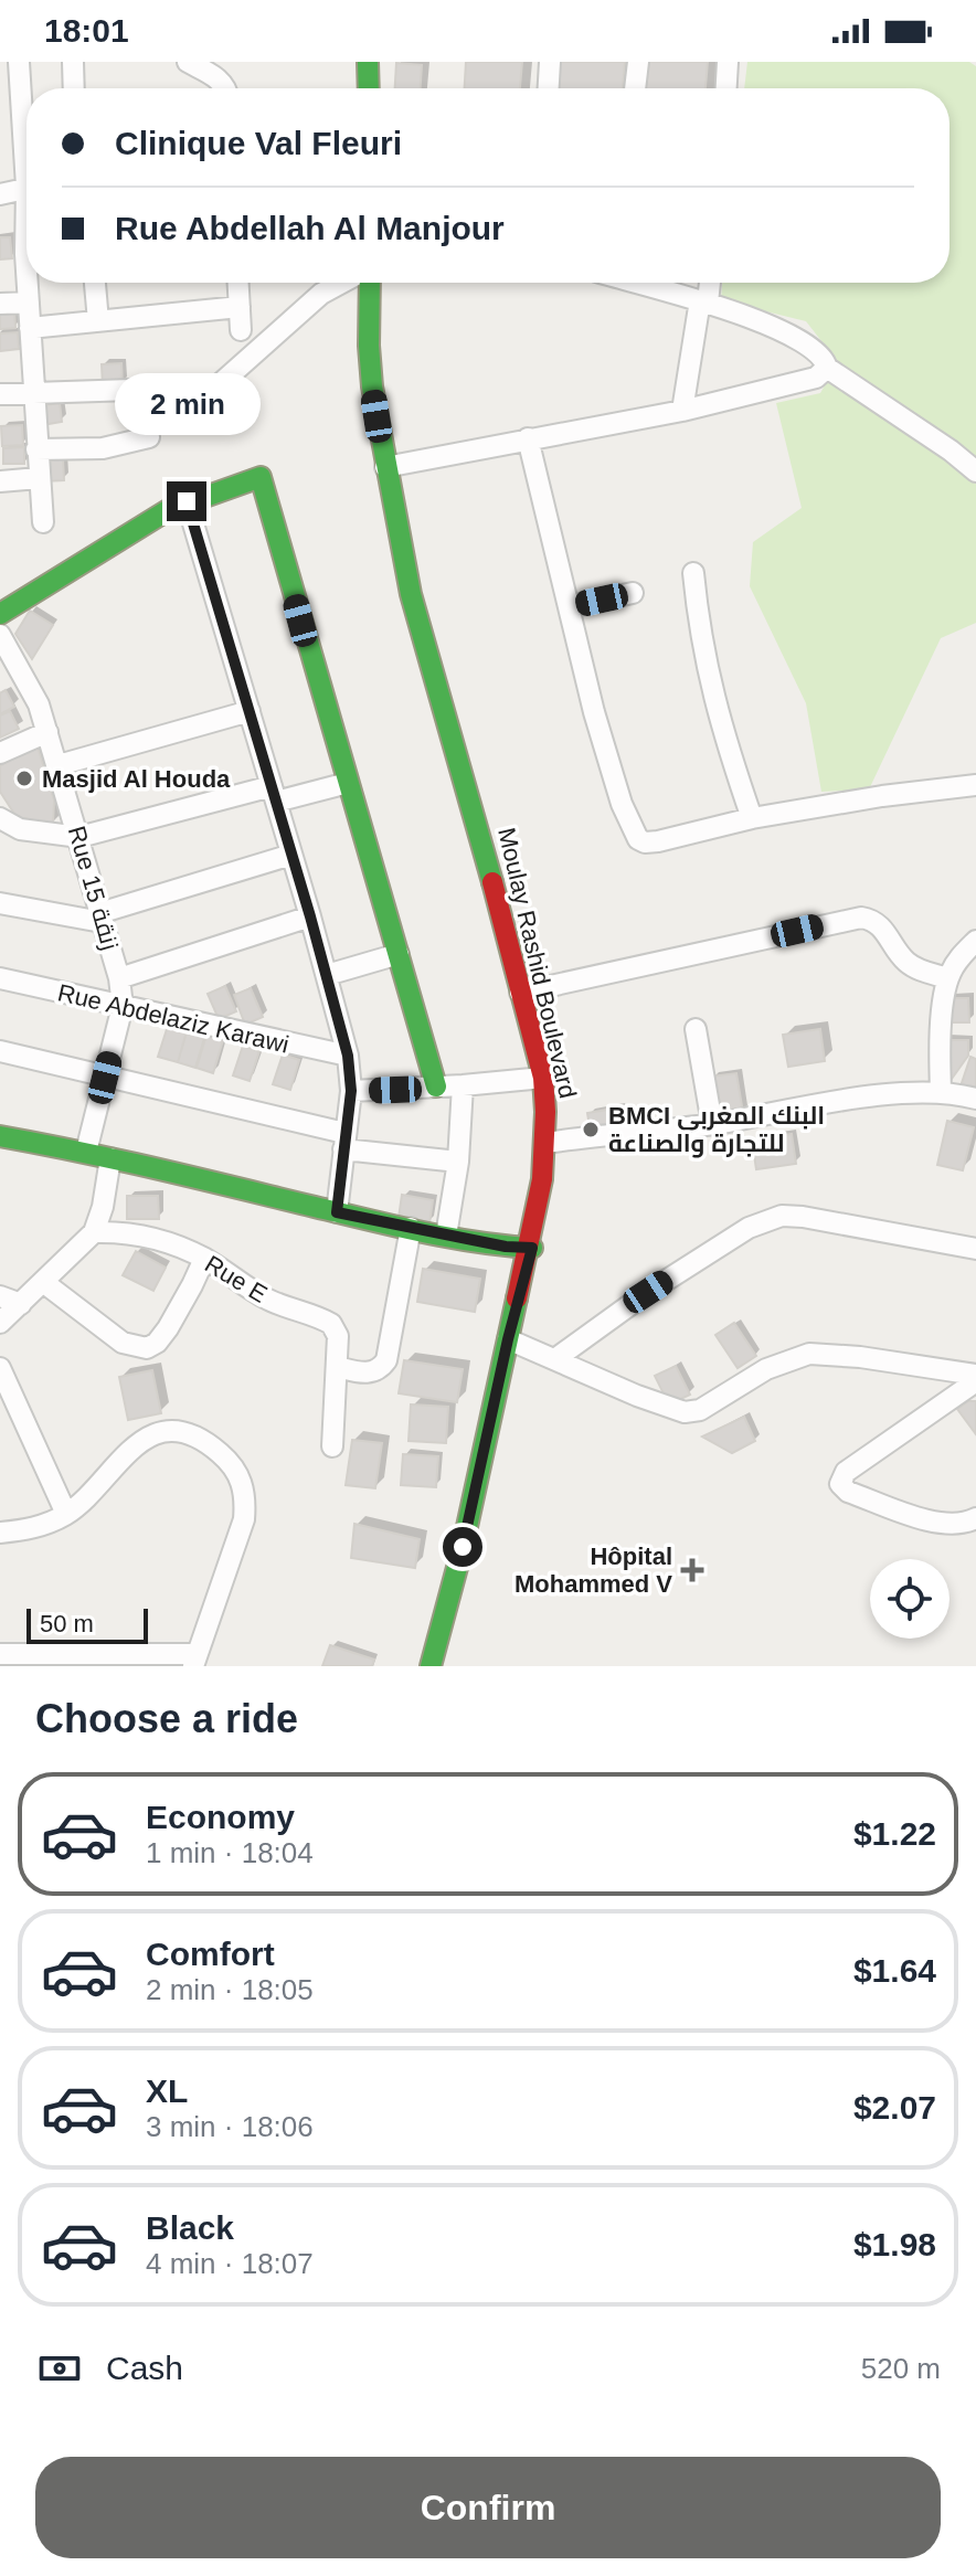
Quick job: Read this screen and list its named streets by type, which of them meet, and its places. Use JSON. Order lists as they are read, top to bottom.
{
  "streets": {
    "street": [
      "Rue 15 زنقة",
      "Moulay Rashid Boulevard",
      "Rue Abdelaziz Karawi",
      "Rue E"
    ]
  },
  "crossings": [
    ["Rue 15 زنقة", "Rue Abdelaziz Karawi"]
  ],
  "places": {
    "other": ["Masjid Al Houda", "BMCI البنك المغربي للتجارة والصناعة"],
    "health": ["Hôpital Mohammed V"]
  },
  "scale_bar": "50 m",
  "page": {
    "status": "18:01",
    "banner": ["Clinique Val Fleuri", "Rue Abdellah Al Manjour"],
    "bubble": "2 min",
    "scale": "50 m",
    "heading": "Choose a ride",
    "list": [
      {
        "name": "Economy",
        "note": "1 min · 18:04",
        "value": "$1.22"
      },
      {
        "name": "Comfort",
        "note": "2 min · 18:05",
        "value": "$1.64"
      },
      {
        "name": "XL",
        "note": "3 min · 18:06",
        "value": "$2.07"
      },
      {
        "name": "Black",
        "note": "4 min · 18:07",
        "value": "$1.98"
      }
    ],
    "pay": ["Cash", "520 m"],
    "buttons": "Confirm"
  }
}
